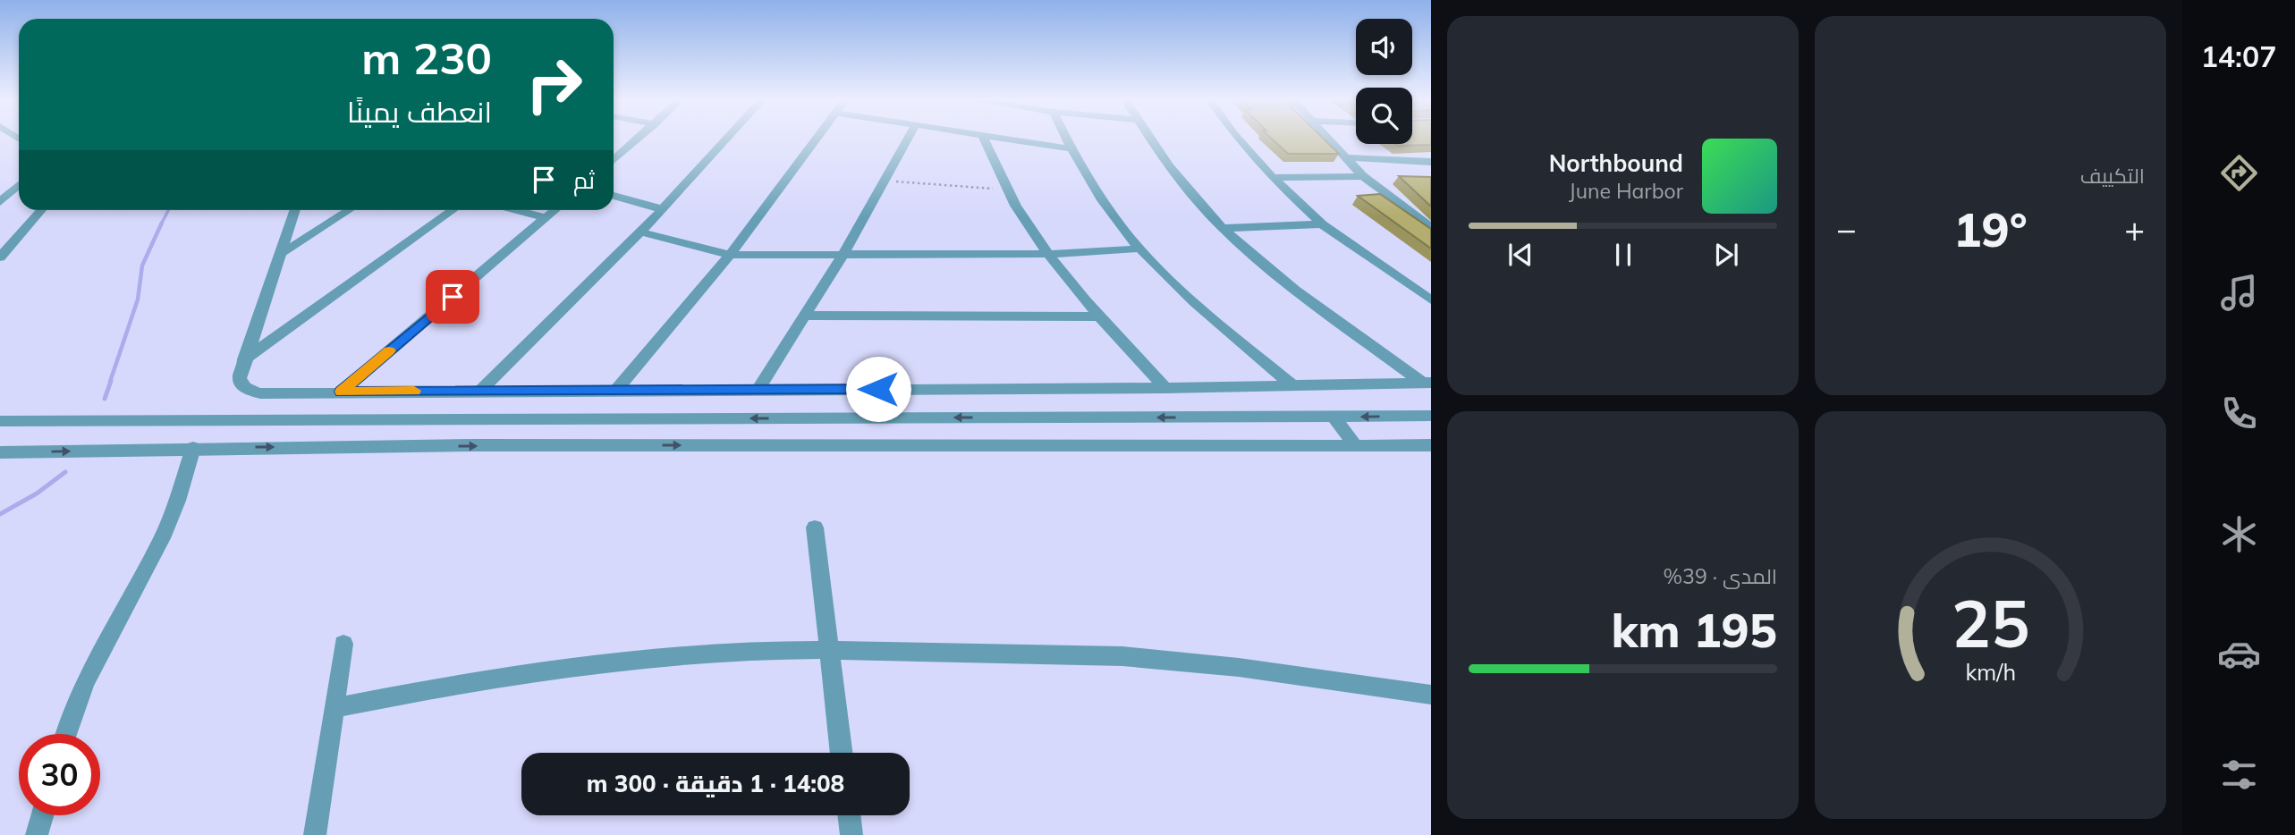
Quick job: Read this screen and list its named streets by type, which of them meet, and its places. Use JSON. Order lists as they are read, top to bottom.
{
  "page": {
    "tabs": "14:07",
    "tile": [
      "التكييف",
      ["المدى · 39%", "195 km"]
    ],
    "turn": ["230 m", "انعطف يمينًا"],
    "song": ["Northbound", "June Harbor"],
    "then": "ثم",
    "heat": ["−", "19°", "+"],
    "limit": "30",
    "trip": "14:08 · 1 دقيقة · 300 m",
    "gauge": ["25", "km/h"]
  }
}
